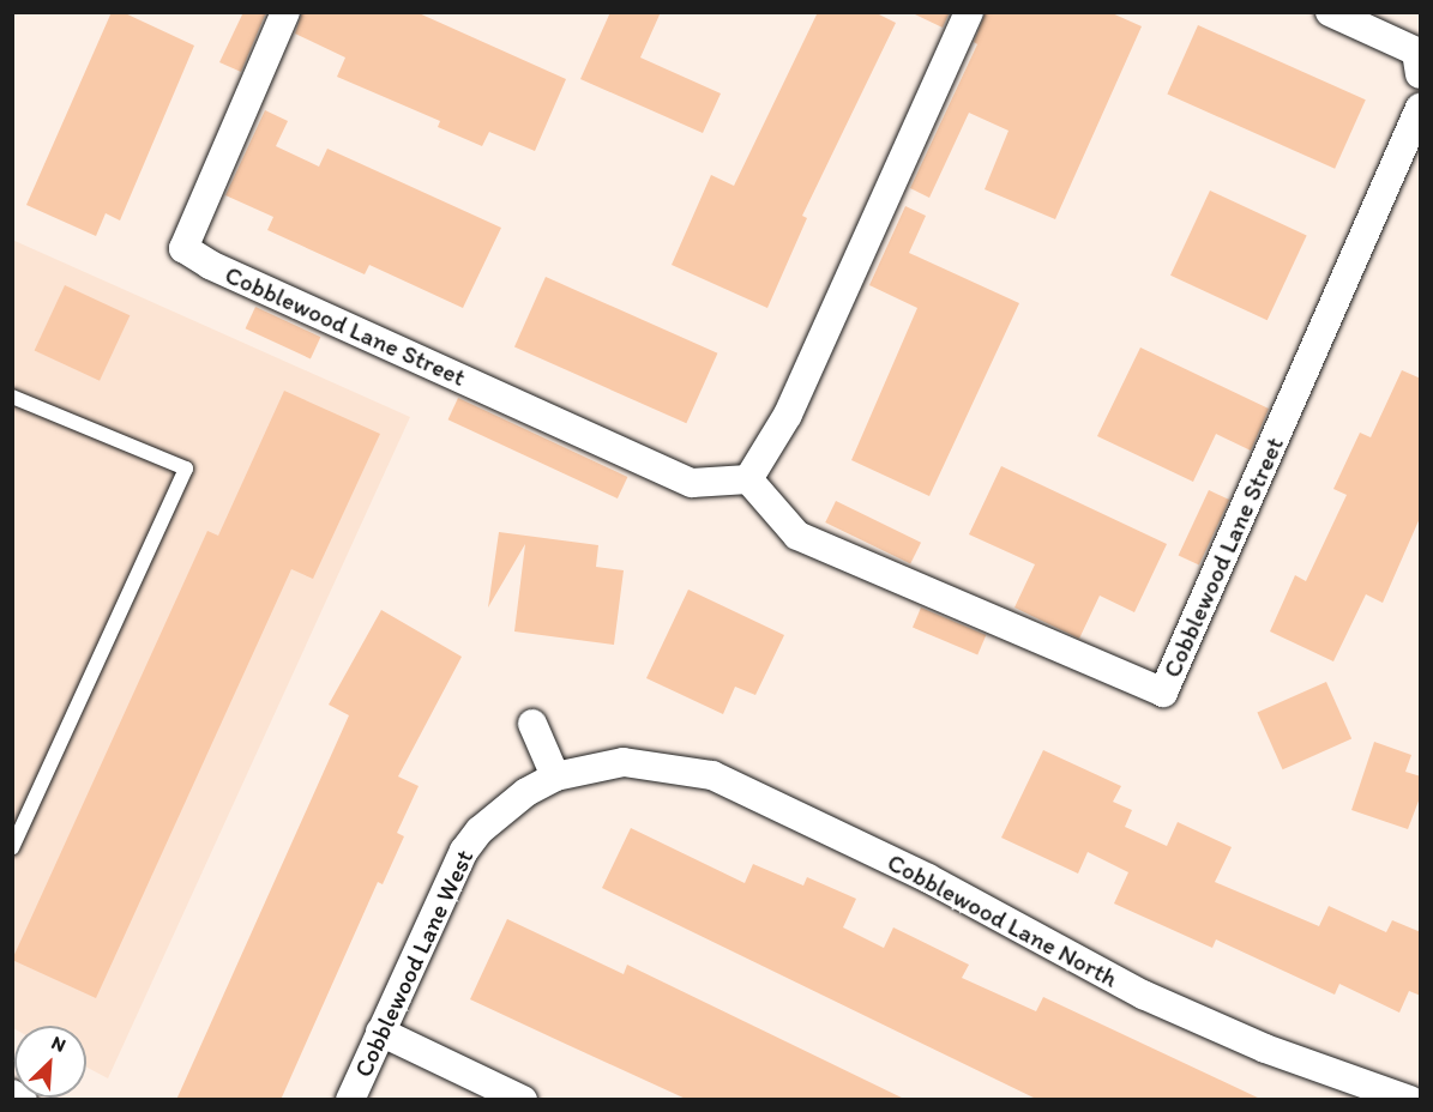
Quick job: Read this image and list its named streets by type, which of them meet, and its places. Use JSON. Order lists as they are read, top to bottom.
{
  "streets": {
    "street": ["Cobblewood Lane Street", "Cobblewood Lane North", "Cobblewood Lane West"]
  },
  "crossings": [
    ["Cobblewood Lane North", "Cobblewood Lane West"]
  ],
  "north": "top right"
}
